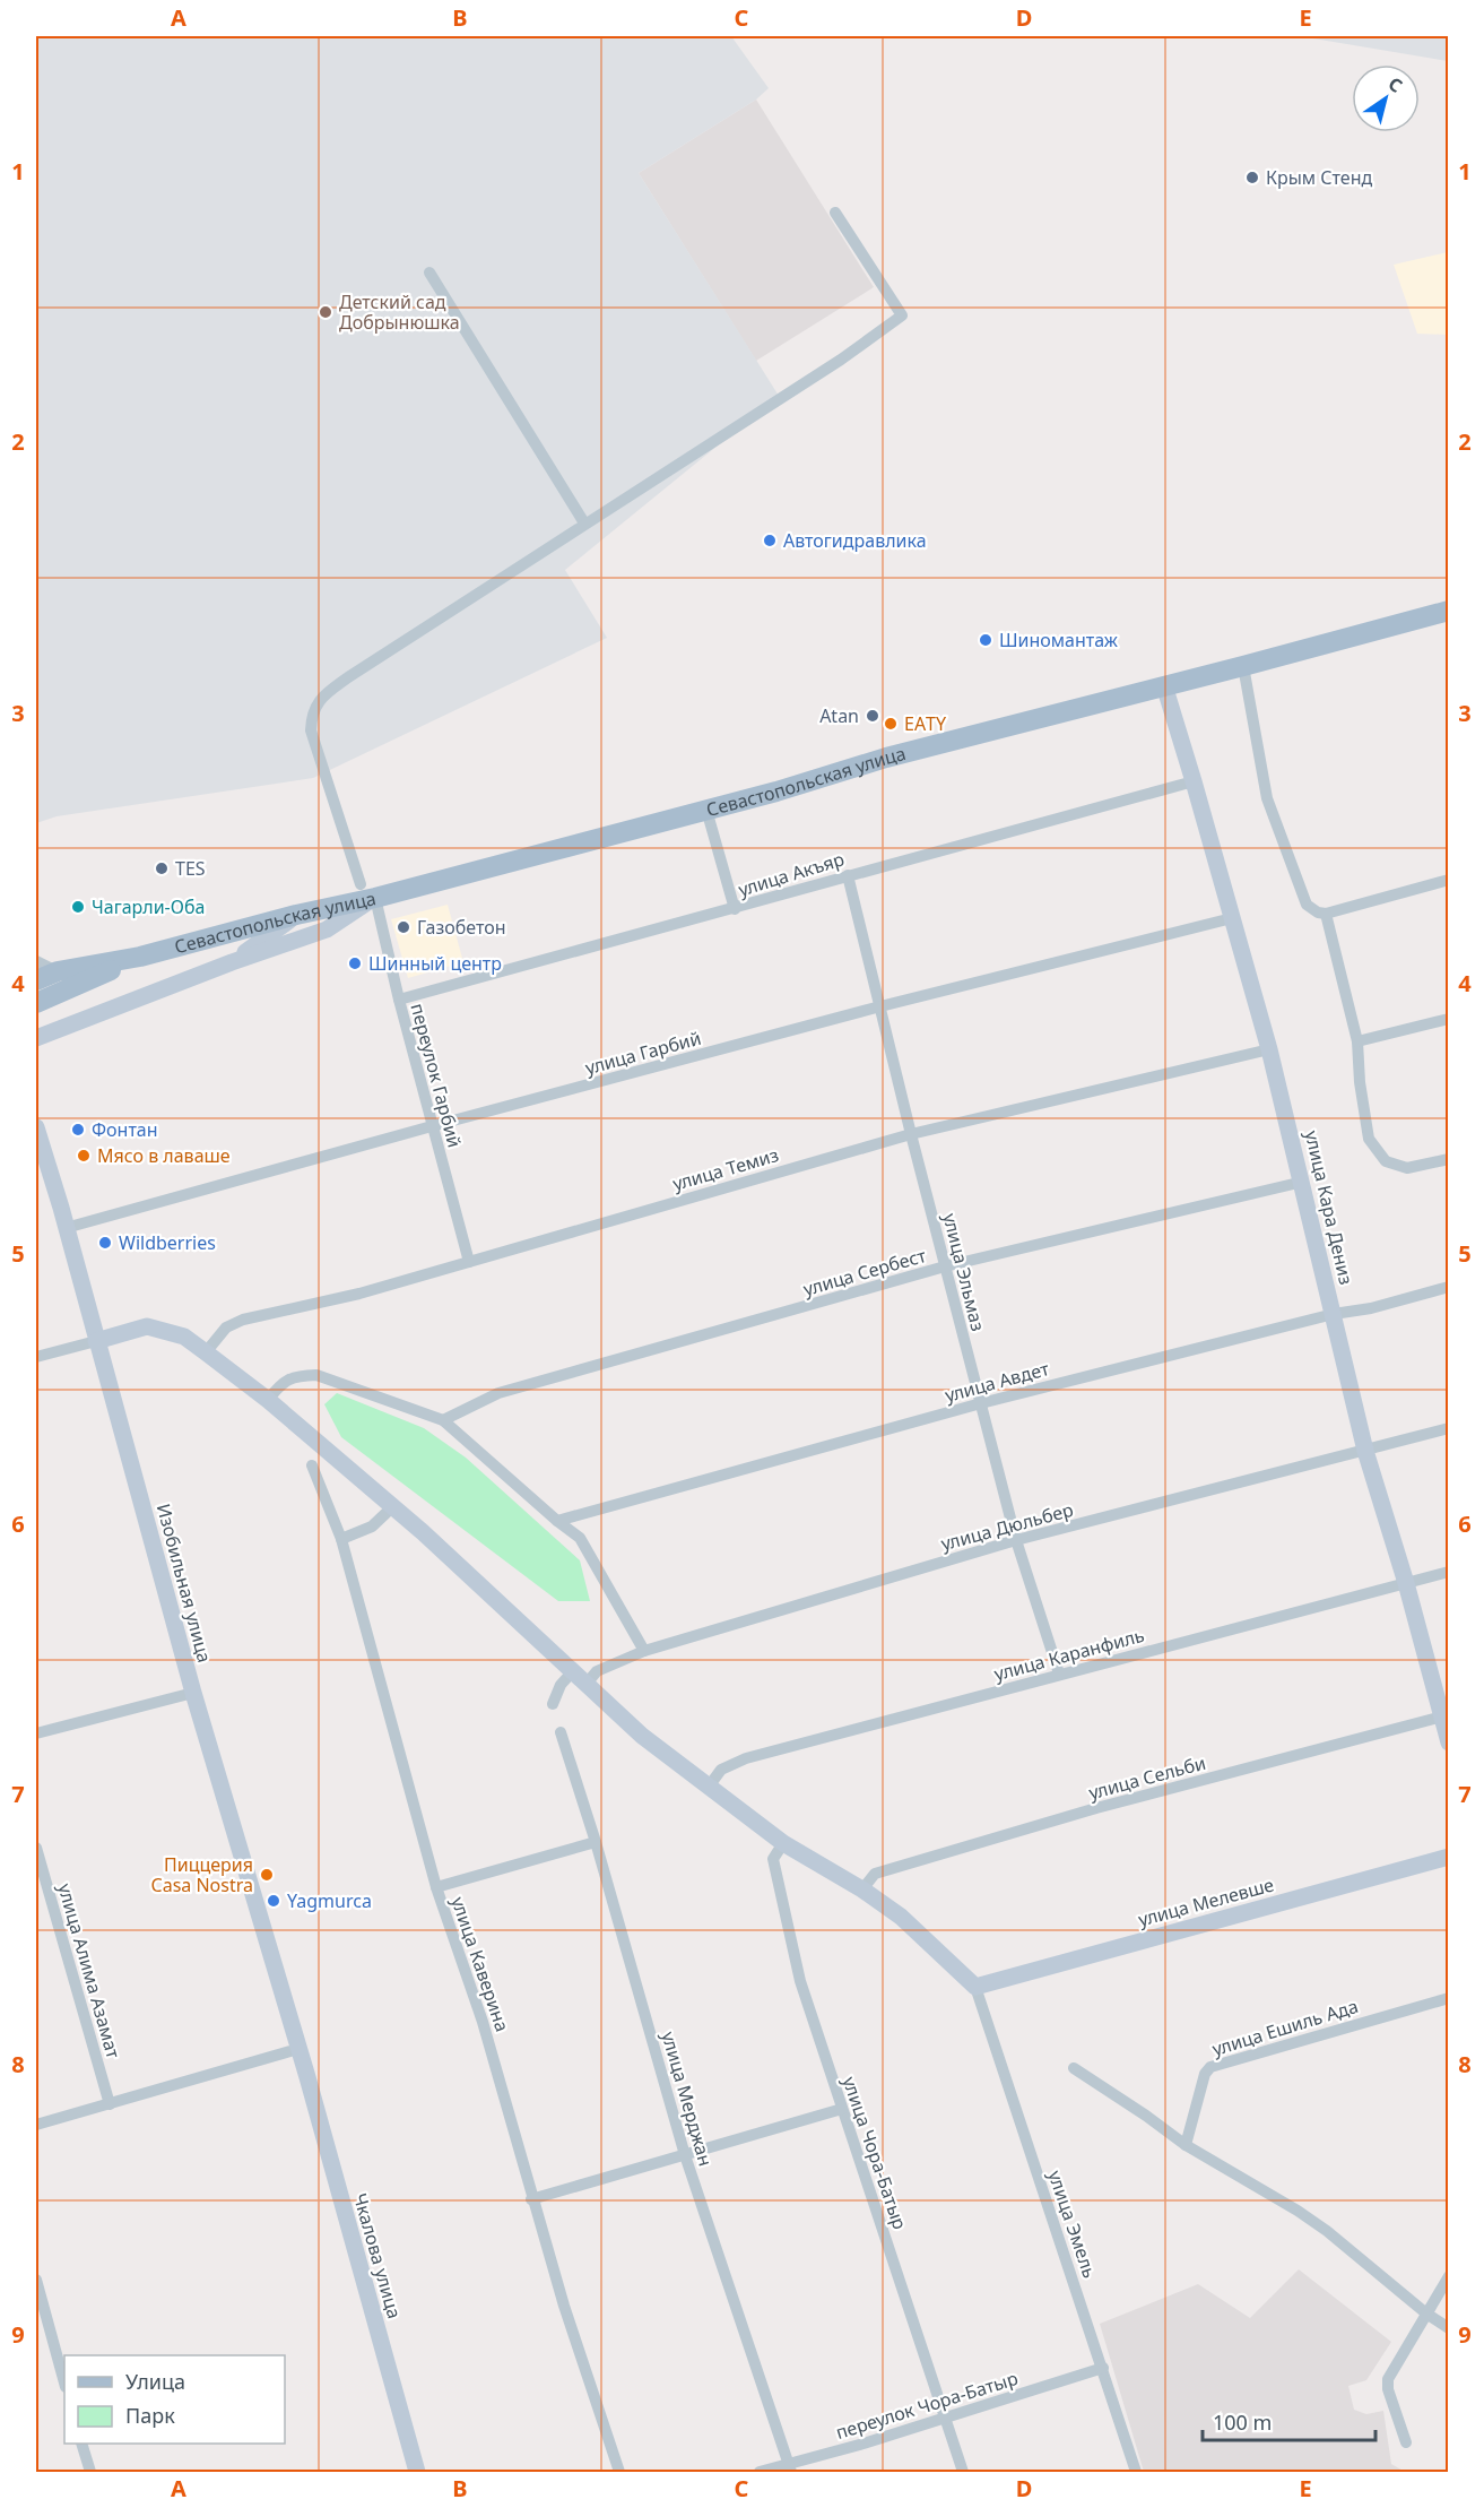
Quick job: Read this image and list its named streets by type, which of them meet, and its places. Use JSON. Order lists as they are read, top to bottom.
{
  "streets": {
    "main road": [
      "Севастопольская улица",
      "улица Кара Дениз",
      "Изобильная улица",
      "улица Мелевше",
      "Чкалова улица"
    ],
    "street": [
      "улица Акъяр",
      "улица Гарбий",
      "переулок Гарбий",
      "улица Темиз",
      "улица Сербест",
      "улица Эльмаз",
      "улица Авдет",
      "улица Дюльбер",
      "улица Каранфиль",
      "улица Сельби",
      "улица Каверина",
      "улица Алима Азамат",
      "улица Ешиль Ада",
      "улица Мерджан",
      "улица Чора-Батыр",
      "улица Эмель",
      "переулок Чора-Батыр"
    ]
  },
  "crossings": [
    ["Севастопольская улица", "переулок Гарбий"],
    ["Севастопольская улица", "улица Кара Дениз"],
    ["улица Акъяр", "переулок Гарбий"],
    ["улица Акъяр", "улица Кара Дениз"],
    ["улица Акъяр", "улица Эльмаз"],
    ["улица Гарбий", "переулок Гарбий"],
    ["улица Гарбий", "улица Кара Дениз"],
    ["улица Гарбий", "улица Эльмаз"],
    ["улица Гарбий", "Изобильная улица"],
    ["переулок Гарбий", "улица Темиз"],
    ["улица Темиз", "улица Кара Дениз"],
    ["улица Темиз", "улица Эльмаз"],
    ["улица Кара Дениз", "улица Сербест"],
    ["улица Кара Дениз", "улица Авдет"],
    ["улица Кара Дениз", "улица Дюльбер"],
    ["улица Кара Дениз", "улица Каранфиль"],
    ["улица Кара Дениз", "улица Сельби"],
    ["улица Сербест", "улица Эльмаз"],
    ["улица Эльмаз", "улица Авдет"],
    ["улица Эльмаз", "улица Дюльбер"],
    ["улица Эльмаз", "улица Каранфиль"],
    ["Изобильная улица", "Чкалова улица"],
    ["улица Мелевше", "улица Эмель"],
    ["улица Мерджан", "переулок Чора-Батыр"],
    ["улица Чора-Батыр", "переулок Чора-Батыр"],
    ["улица Эмель", "переулок Чора-Батыр"]
  ],
  "places": [
    "Крым Стенд",
    "Детский сад Добрынюшка",
    "Автогидравлика",
    "Шиномантаж",
    "Atan",
    "EАTY",
    "TES",
    "Чагарли-Оба",
    "Газобетон",
    "Шинный центр",
    "Фонтан",
    "Мясо в лаваше",
    "Wildberries",
    "Пиццерия Casa Nostra",
    "Yagmurca"
  ],
  "legend": ["Улица", "Парк"],
  "scale_bar": "100 m",
  "north": "top right",
  "grid": {
    "columns": [
      "A",
      "B",
      "C",
      "D",
      "E"
    ],
    "rows": [
      "1",
      "2",
      "3",
      "4",
      "5",
      "6",
      "7",
      "8",
      "9"
    ]
  }
}
